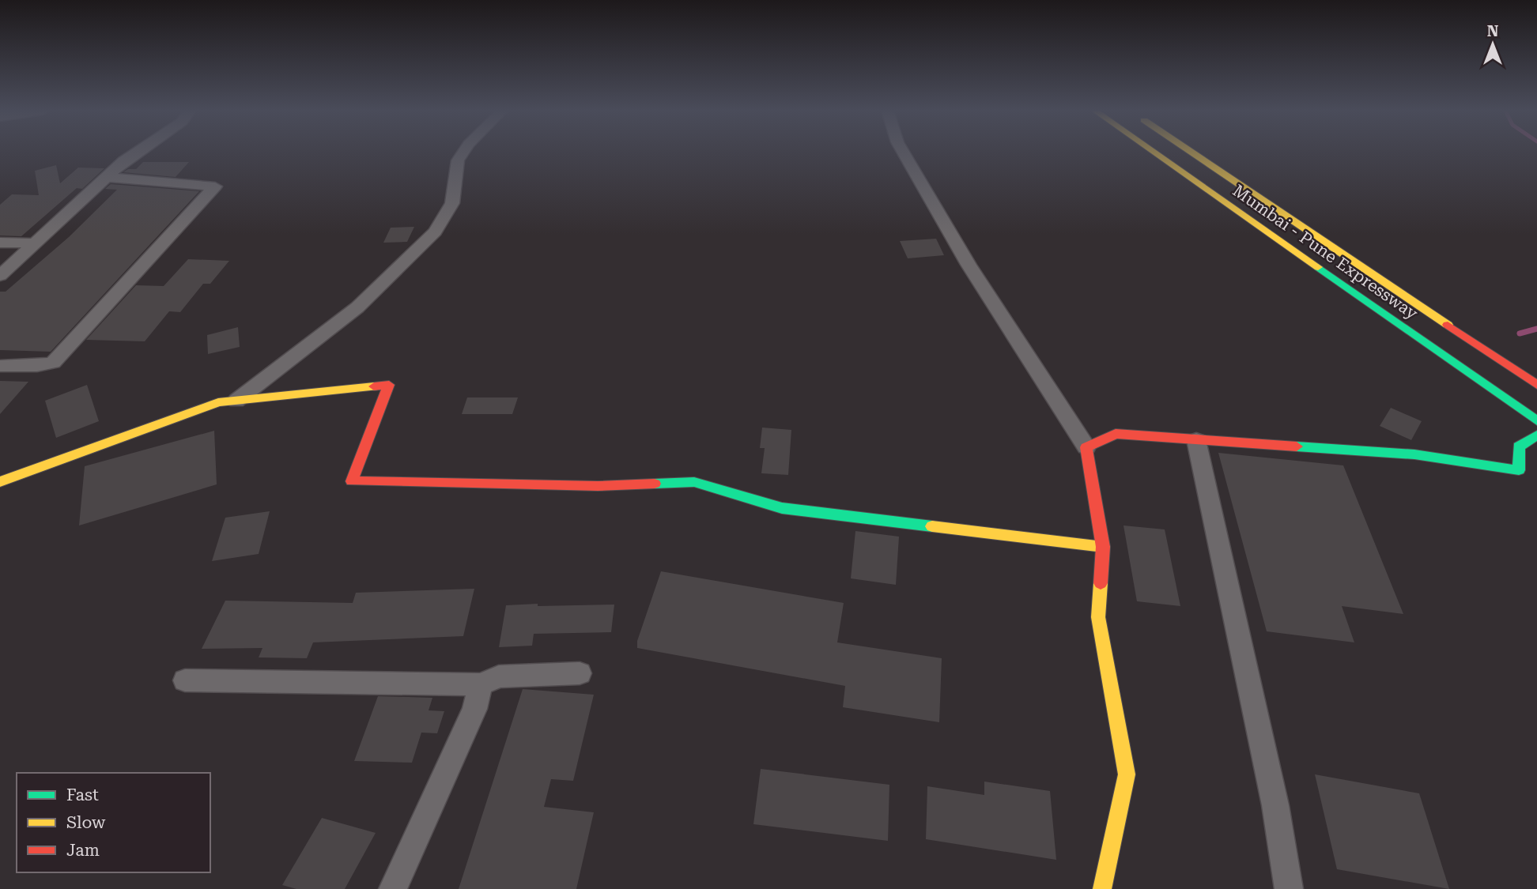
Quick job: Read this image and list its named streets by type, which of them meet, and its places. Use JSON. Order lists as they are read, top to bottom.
{
  "streets": {
    "main road": ["Mumbai - Pune Expressway"]
  },
  "legend": ["Fast", "Slow", "Jam"],
  "north": "top"
}
